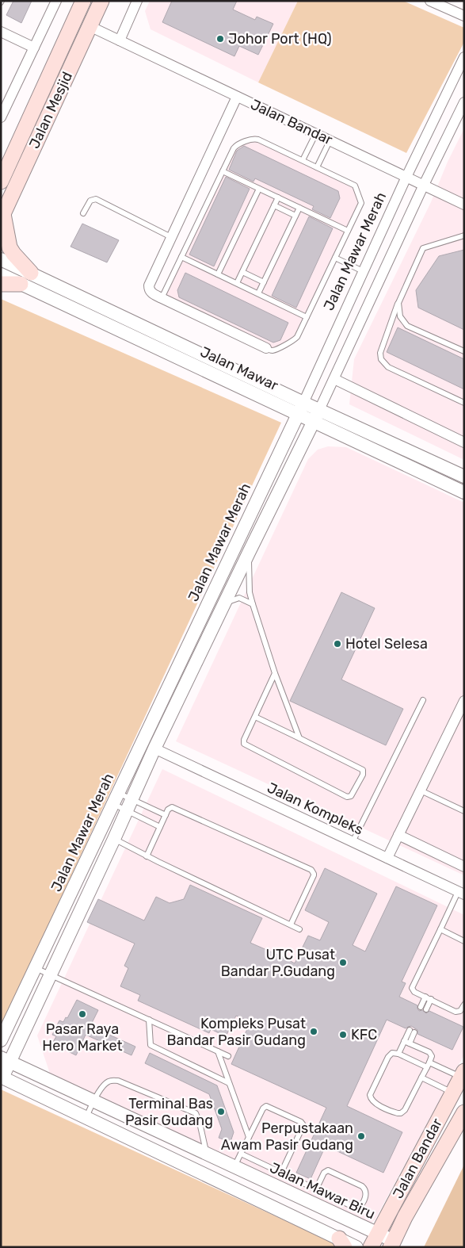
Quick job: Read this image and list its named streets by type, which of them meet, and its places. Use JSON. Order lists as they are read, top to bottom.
{
  "streets": {
    "main road": ["Jalan Mesjid", "Jalan Bandar"],
    "street": [
      "Jalan Mawar Merah",
      "Jalan Mawar",
      "Jalan Kompleks",
      "Jalan Mawar Biru"
    ]
  },
  "crossings": [
    ["Jalan Mesjid", "Jalan Bandar"],
    ["Jalan Bandar", "Jalan Mawar Merah"],
    ["Jalan Bandar", "Jalan Mawar Biru"],
    ["Jalan Mawar Merah", "Jalan Mawar"]
  ],
  "places": [
    "Johor Port (HQ)",
    "Hotel Selesa",
    "UTC Pusat Bandar P.Gudang",
    "Pasar Raya Hero Market",
    "Kompleks Pusat Bandar Pasir Gudang",
    "KFC",
    "Terminal Bas Pasir Gudang",
    "Perpustakaan Awam Pasir Gudang"
  ]
}
